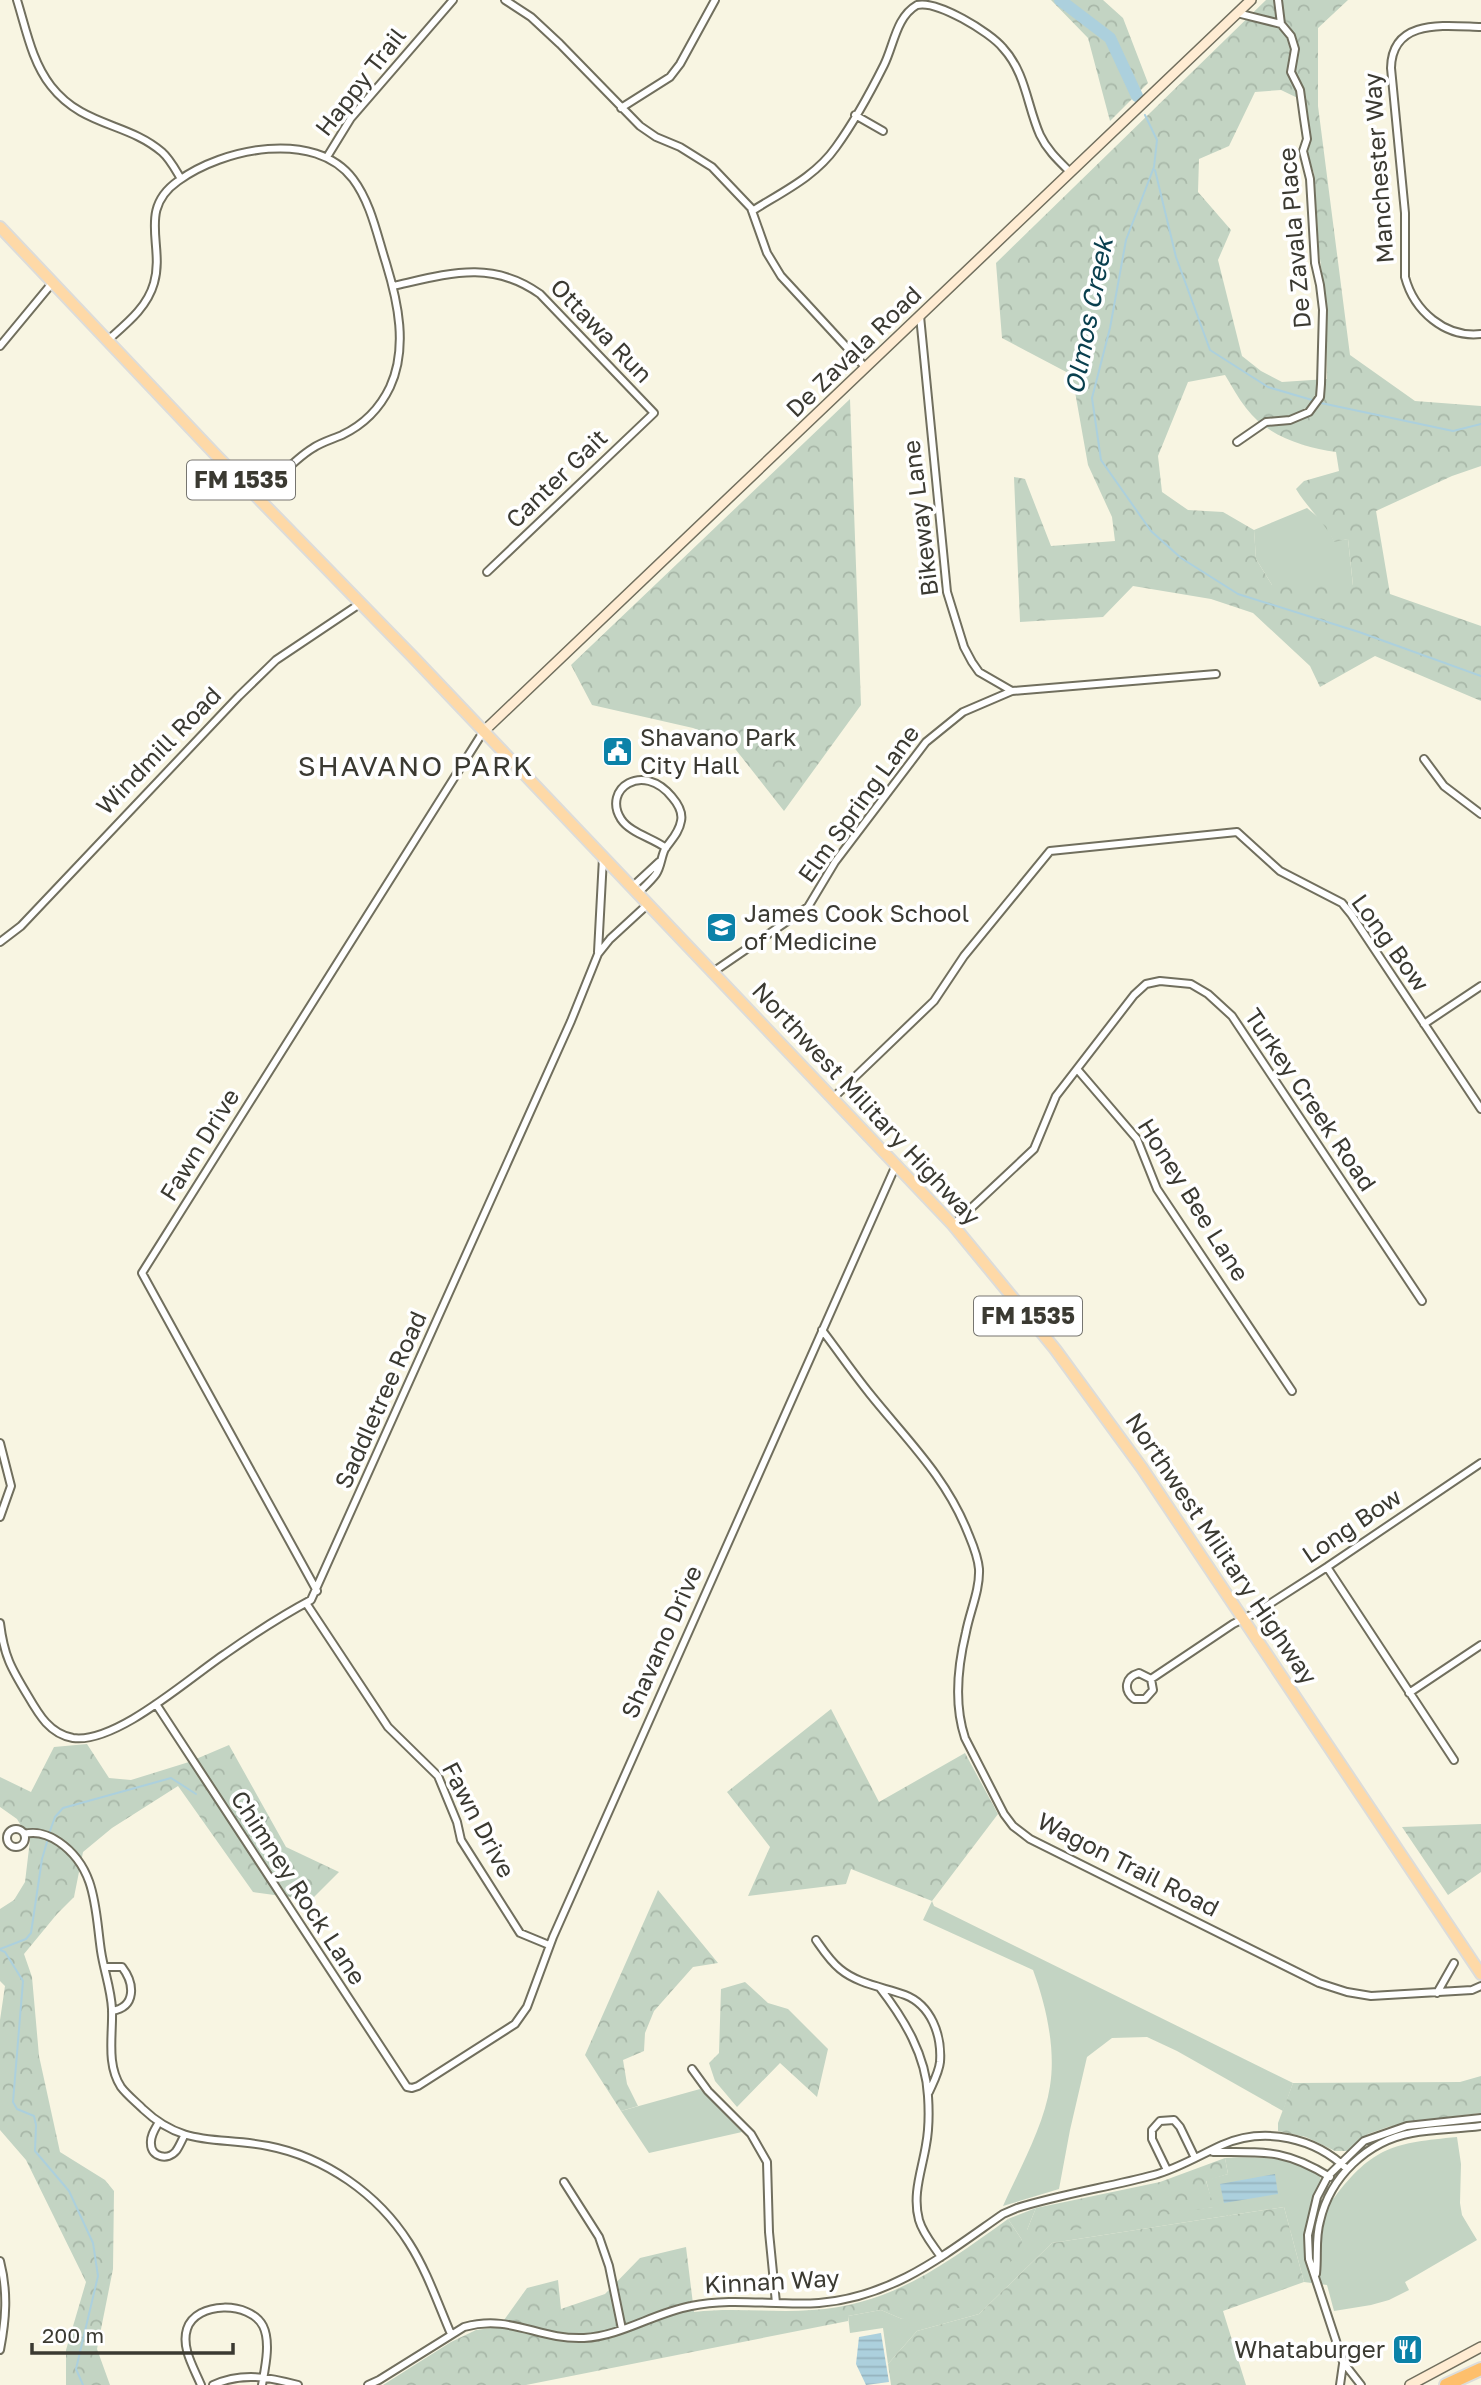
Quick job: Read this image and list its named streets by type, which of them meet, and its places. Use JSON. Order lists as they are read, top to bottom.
{
  "streets": {
    "main road": ["De Zavala Road", "FM 1535", "Northwest Military Highway"],
    "street": [
      "Happy Trail",
      "Manchester Way",
      "De Zavala Place",
      "Ottawa Run",
      "Canter Gait",
      "Bikeway Lane",
      "Windmill Road",
      "Elm Spring Lane",
      "Long Bow",
      "Turkey Creek Road",
      "Fawn Drive",
      "Honey Bee Lane",
      "Saddletree Road",
      "Shavano Drive",
      "Wagon Trail Road",
      "Chimney Rock Lane",
      "Kinnan Way"
    ]
  },
  "crossings": [
    ["Ottawa Run", "Canter Gait"],
    ["De Zavala Road", "Bikeway Lane"],
    ["De Zavala Road", "Northwest Military Highway"],
    ["De Zavala Road", "Fawn Drive"],
    ["Bikeway Lane", "Elm Spring Lane"],
    ["Windmill Road", "Northwest Military Highway"],
    ["Elm Spring Lane", "Northwest Military Highway"],
    ["Long Bow", "Northwest Military Highway"],
    ["Turkey Creek Road", "Northwest Military Highway"],
    ["Turkey Creek Road", "Honey Bee Lane"],
    ["Northwest Military Highway", "Fawn Drive"],
    ["Northwest Military Highway", "Saddletree Road"],
    ["Northwest Military Highway", "Shavano Drive"],
    ["Fawn Drive", "Saddletree Road"],
    ["Fawn Drive", "Shavano Drive"],
    ["Saddletree Road", "Chimney Rock Lane"],
    ["Shavano Drive", "Wagon Trail Road"],
    ["Shavano Drive", "Chimney Rock Lane"]
  ],
  "districts": ["SHAVANO PARK"],
  "water": ["Olmos Creek"],
  "places": {
    "public building": ["Shavano Park City Hall"],
    "school or university": ["James Cook School of Medicine"],
    "restaurant": ["Whataburger"]
  },
  "scale_bar": "200 m"
}
